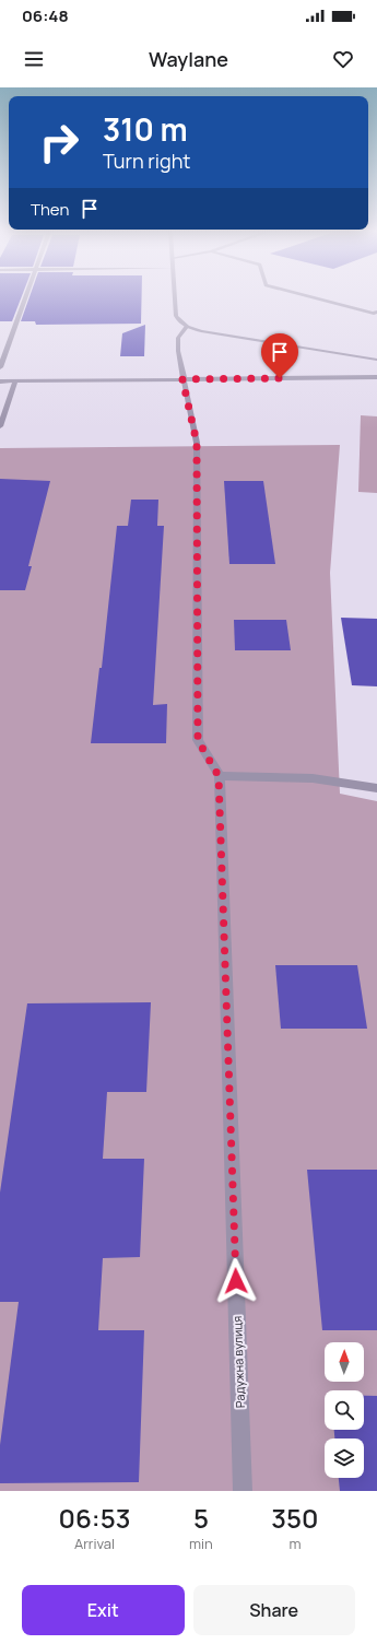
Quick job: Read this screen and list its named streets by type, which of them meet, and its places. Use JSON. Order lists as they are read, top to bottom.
{
  "streets": {
    "street": ["Радужна вулиця"]
  },
  "north": "top",
  "page": {
    "status": "06:48",
    "header": "Waylane",
    "turn": ["310 m", "Turn right"],
    "then": "Then",
    "eta": [
      "06:53",
      "Arrival",
      "5",
      "min",
      "350",
      "m"
    ],
    "buttons": ["Exit", "Share"]
  }
}
